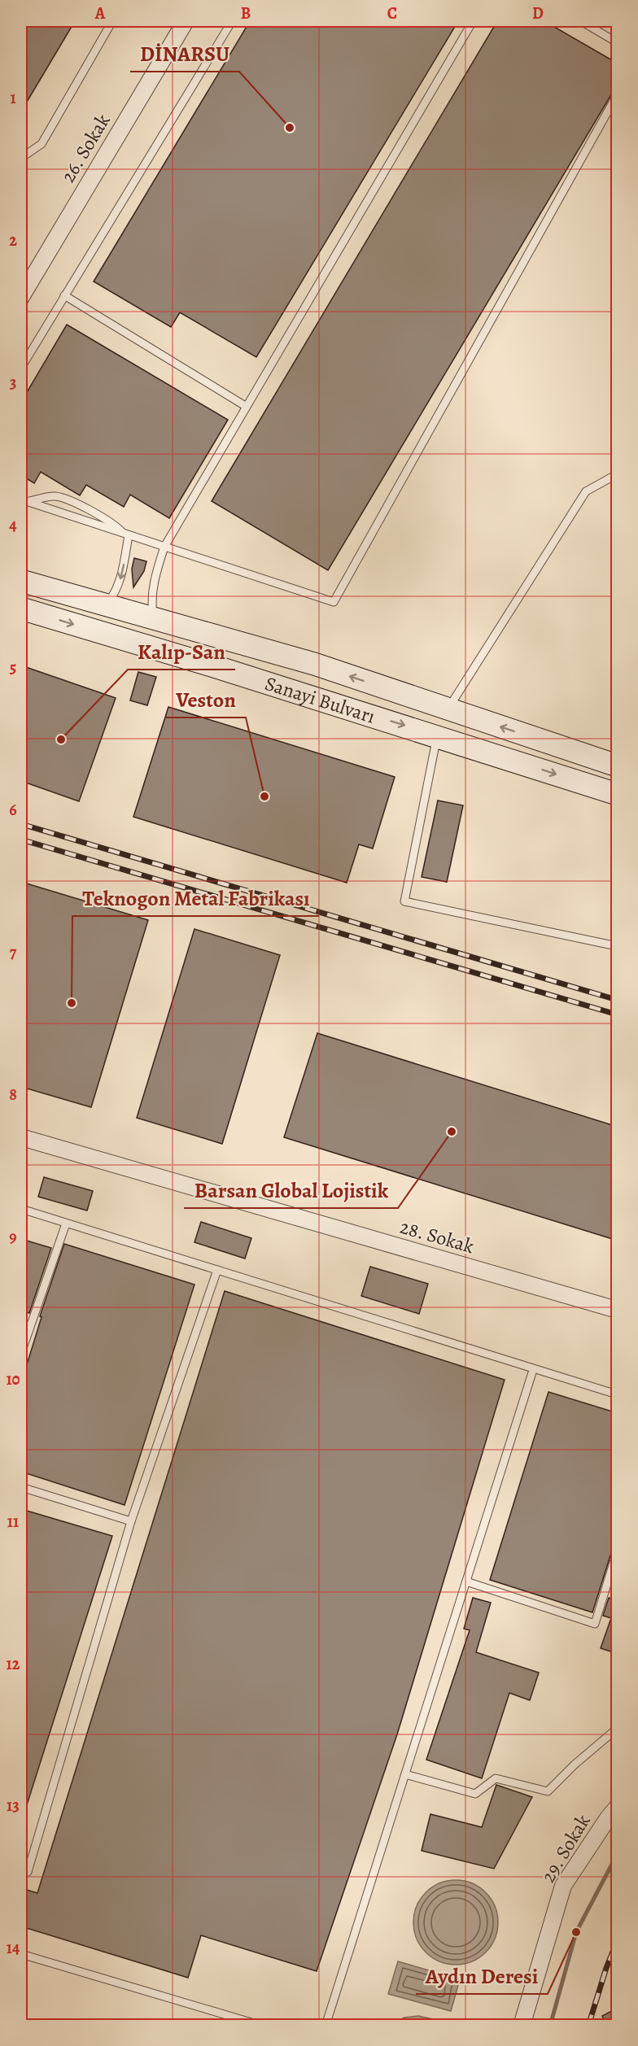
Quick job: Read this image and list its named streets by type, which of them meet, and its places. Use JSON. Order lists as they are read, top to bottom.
{
  "streets": {
    "main road": ["Sanayi Bulvarı"],
    "street": ["26. Sokak", "28. Sokak", "29. Sokak"]
  },
  "places": [
    "DİNARSU",
    "Kalıp-San",
    "Veston",
    "Teknogon Metal Fabrikası",
    "Barsan Global Lojistik",
    "Aydın Deresi"
  ],
  "grid": {
    "columns": [
      "A",
      "B",
      "C",
      "D"
    ],
    "rows": [
      "1",
      "2",
      "3",
      "4",
      "5",
      "6",
      "7",
      "8",
      "9",
      "10",
      "11",
      "12",
      "13",
      "14"
    ]
  }
}
